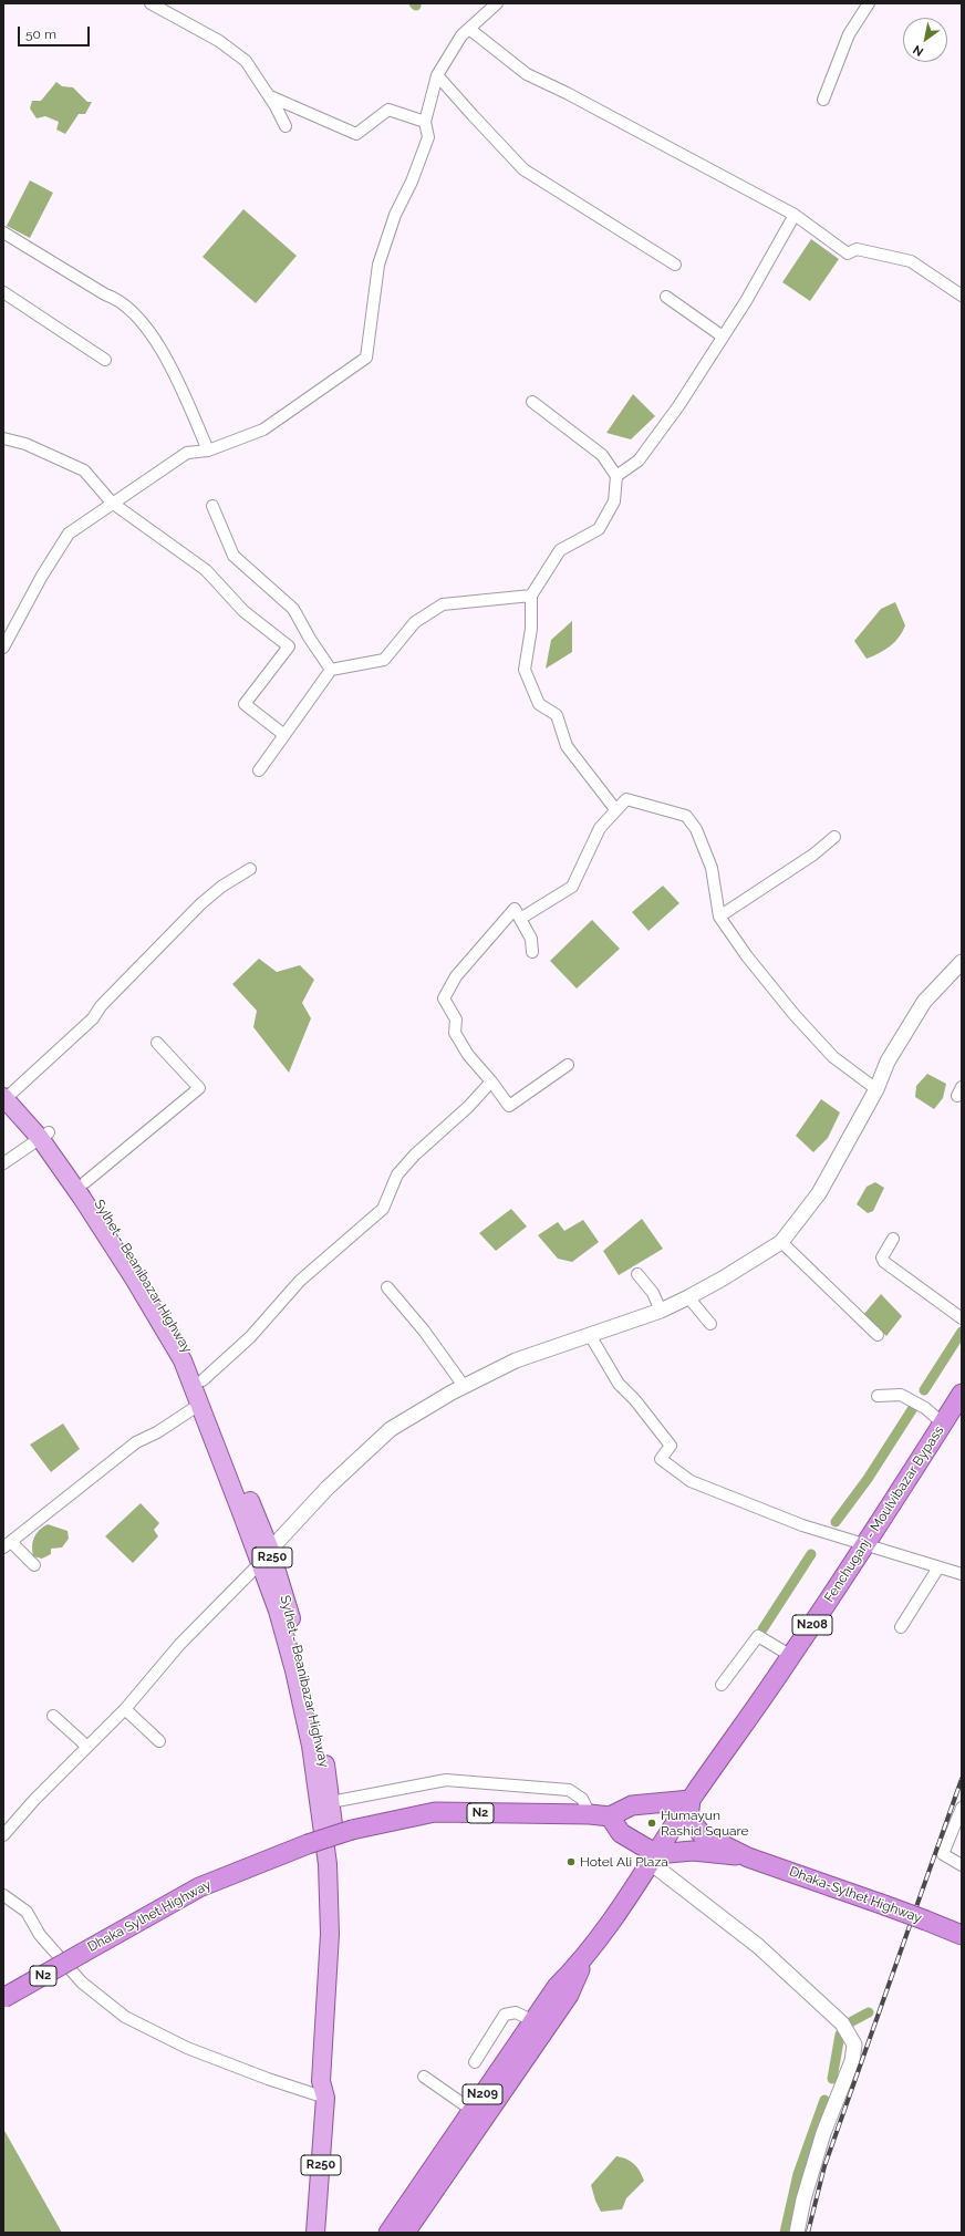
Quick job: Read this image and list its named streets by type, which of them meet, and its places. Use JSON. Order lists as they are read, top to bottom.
{
  "streets": {
    "highway": [
      "Fenchuganj - Moulvibazar Bypass",
      "N208",
      "N2",
      "Dhaka-Sylhet Highway",
      "Dhaka Sylhet Highway",
      "N209"
    ],
    "main road": ["Sylhet - Beanibazar Highway", "R250"]
  },
  "crossings": [
    ["Sylhet - Beanibazar Highway", "R250"],
    ["Fenchuganj - Moulvibazar Bypass", "Dhaka-Sylhet Highway"],
    ["Fenchuganj - Moulvibazar Bypass", "N209"],
    ["N2", "Dhaka Sylhet Highway"],
    ["Dhaka-Sylhet Highway", "N209"]
  ],
  "places": ["Humayun Rashid Square", "Hotel Ali Plaza"],
  "scale_bar": "50 m",
  "north": "bottom left"
}
